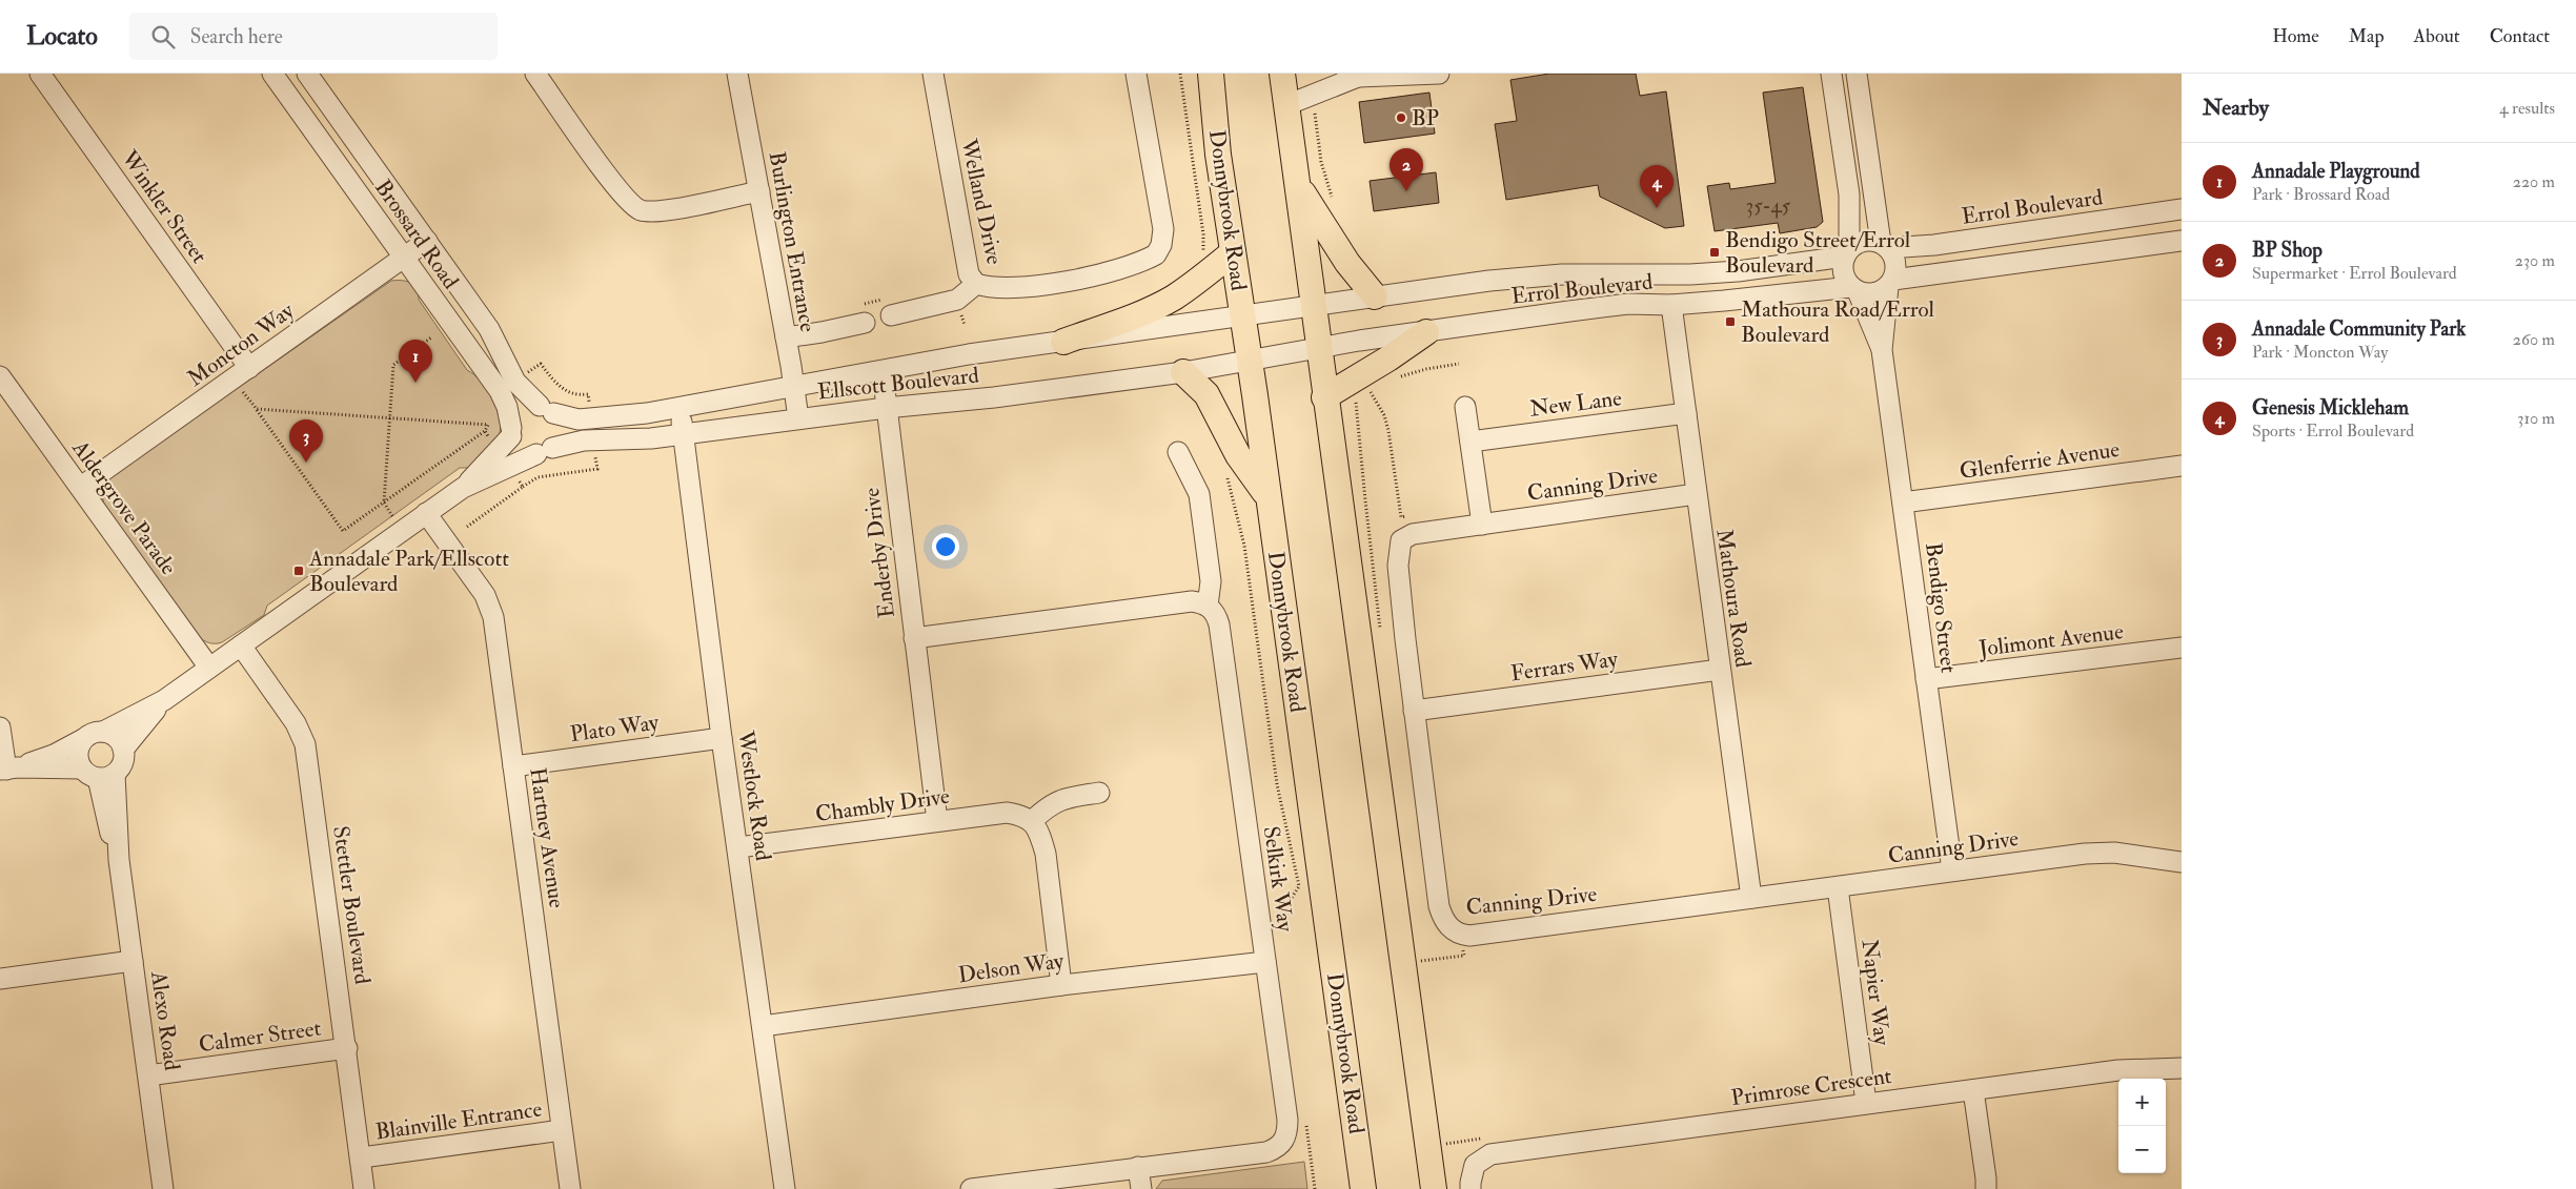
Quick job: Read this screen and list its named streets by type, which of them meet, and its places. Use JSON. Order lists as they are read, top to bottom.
{
  "streets": {
    "main road": ["Donnybrook Road"],
    "street": [
      "Welland Drive",
      "Winkler Street",
      "Errol Boulevard",
      "Brossard Road",
      "Burlington Entrance",
      "Moncton Way",
      "Ellscott Boulevard",
      "New Lane",
      "Glenferrie Avenue",
      "Canning Drive",
      "Aldergrove Parade",
      "Enderby Drive",
      "Mathoura Road",
      "Bendigo Street",
      "Jolimont Avenue",
      "Ferrars Way",
      "Plato Way",
      "Westlock Road",
      "Chambly Drive",
      "Hartney Avenue",
      "Selkirk Way",
      "Stettler Boulevard",
      "Delson Way",
      "Napier Way",
      "Alexo Road",
      "Calmer Street",
      "Primrose Crescent",
      "Blainville Entrance"
    ]
  },
  "crossings": [
    ["Winkler Street", "Moncton Way"],
    ["Errol Boulevard", "Donnybrook Road"],
    ["Errol Boulevard", "Ellscott Boulevard"],
    ["Errol Boulevard", "Mathoura Road"],
    ["Errol Boulevard", "Bendigo Street"],
    ["Donnybrook Road", "Ellscott Boulevard"],
    ["Brossard Road", "Moncton Way"],
    ["Brossard Road", "Ellscott Boulevard"],
    ["Burlington Entrance", "Ellscott Boulevard"],
    ["Moncton Way", "Aldergrove Parade"],
    ["Ellscott Boulevard", "Aldergrove Parade"],
    ["Ellscott Boulevard", "Enderby Drive"],
    ["Ellscott Boulevard", "Westlock Road"],
    ["Ellscott Boulevard", "Hartney Avenue"],
    ["Ellscott Boulevard", "Stettler Boulevard"],
    ["Ellscott Boulevard", "Alexo Road"],
    ["New Lane", "Mathoura Road"],
    ["Glenferrie Avenue", "Bendigo Street"],
    ["Canning Drive", "Mathoura Road"],
    ["Canning Drive", "Bendigo Street"],
    ["Canning Drive", "Ferrars Way"],
    ["Canning Drive", "Napier Way"],
    ["Enderby Drive", "Chambly Drive"],
    ["Mathoura Road", "Ferrars Way"],
    ["Bendigo Street", "Jolimont Avenue"],
    ["Plato Way", "Westlock Road"],
    ["Plato Way", "Hartney Avenue"],
    ["Westlock Road", "Chambly Drive"],
    ["Westlock Road", "Delson Way"],
    ["Hartney Avenue", "Blainville Entrance"],
    ["Selkirk Way", "Delson Way"],
    ["Stettler Boulevard", "Calmer Street"],
    ["Stettler Boulevard", "Blainville Entrance"],
    ["Napier Way", "Primrose Crescent"],
    ["Alexo Road", "Calmer Street"]
  ],
  "places": {
    "other": ["BP"],
    "transit": ["Bendigo Street/Errol Boulevard", "Mathoura Road/Errol Boulevard", "Annadale Park/Ellscott Boulevard"]
  },
  "house_numbers": ["35-45"],
  "page": {
    "header": "Locato",
    "search": "Search here",
    "nav": [
      "Home",
      "Map",
      "About",
      "Contact"
    ],
    "heading": ["Nearby", "4 results"],
    "list": [
      {
        "mark": "1",
        "name": "Annadale Playground",
        "note": "Park · Brossard Road",
        "value": "220 m"
      },
      {
        "mark": "2",
        "name": "BP Shop",
        "note": "Supermarket · Errol Boulevard",
        "value": "230 m"
      },
      {
        "mark": "3",
        "name": "Annadale Community Park",
        "note": "Park · Moncton Way",
        "value": "260 m"
      },
      {
        "mark": "4",
        "name": "Genesis Mickleham",
        "note": "Sports · Errol Boulevard",
        "value": "310 m"
      }
    ],
    "pins": [
      "2",
      "4",
      "1",
      "3"
    ],
    "map_buttons": ["+", "−"]
  }
}
